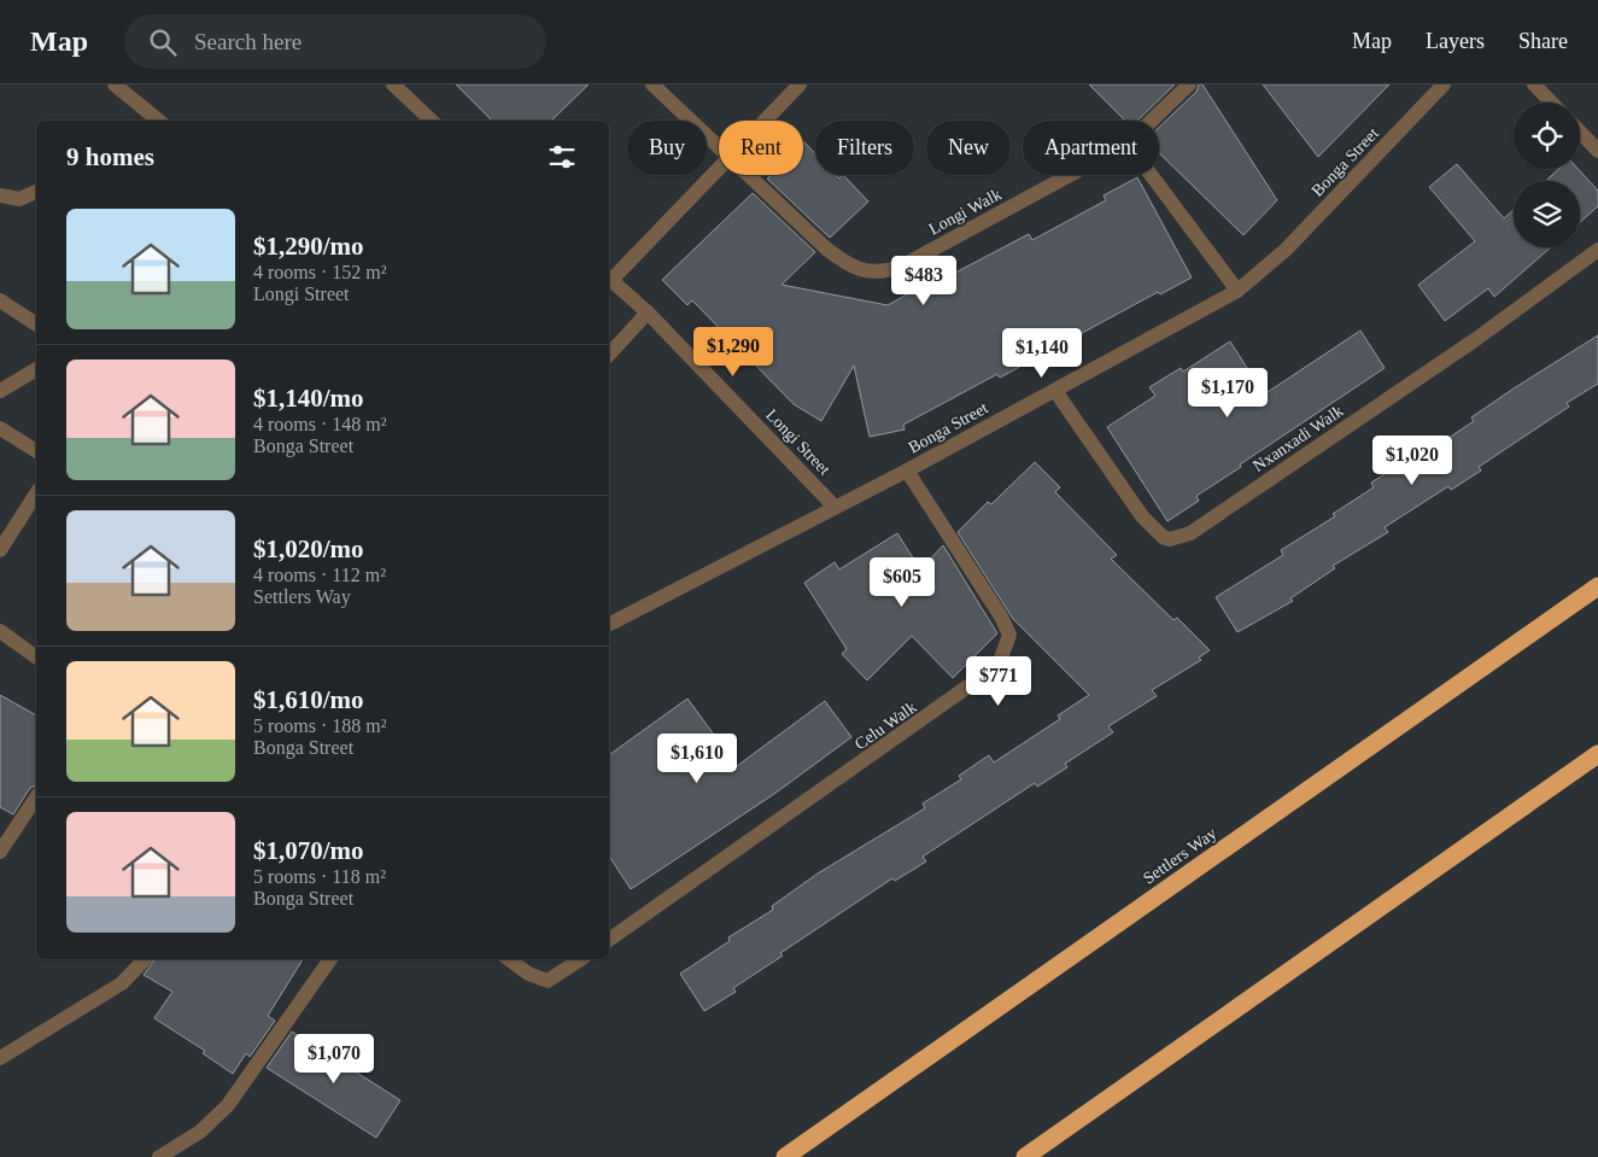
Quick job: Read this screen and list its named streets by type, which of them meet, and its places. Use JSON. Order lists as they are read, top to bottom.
{
  "streets": {
    "highway": ["Settlers Way"],
    "street": [
      "Bonga Street",
      "Longi Walk",
      "Nxanxadi Walk",
      "Longi Street",
      "Celu Walk"
    ]
  },
  "crossings": [
    ["Bonga Street", "Nxanxadi Walk"],
    ["Bonga Street", "Longi Street"],
    ["Bonga Street", "Celu Walk"]
  ],
  "page": {
    "header": "Map",
    "search": "Search here",
    "nav": ["Map", "Layers", "Share"],
    "chip": [
      "Buy",
      "Rent",
      "Filters",
      "New",
      "Apartment"
    ],
    "heading": "9 homes",
    "list": [
      {
        "name": "$1,290/mo",
        "note": "4 rooms · 152 m² · Longi Street"
      },
      {
        "name": "$1,140/mo",
        "note": "4 rooms · 148 m² · Bonga Street"
      },
      {
        "name": "$1,020/mo",
        "note": "4 rooms · 112 m² · Settlers Way"
      },
      {
        "name": "$1,610/mo",
        "note": "5 rooms · 188 m² · Bonga Street"
      },
      {
        "name": "$1,070/mo",
        "note": "5 rooms · 118 m² · Bonga Street"
      }
    ],
    "price": [
      "$483",
      "$1,290",
      "$1,140",
      "$1,170",
      "$1,020",
      "$605",
      "$771",
      "$1,610",
      "$1,070"
    ]
  }
}
